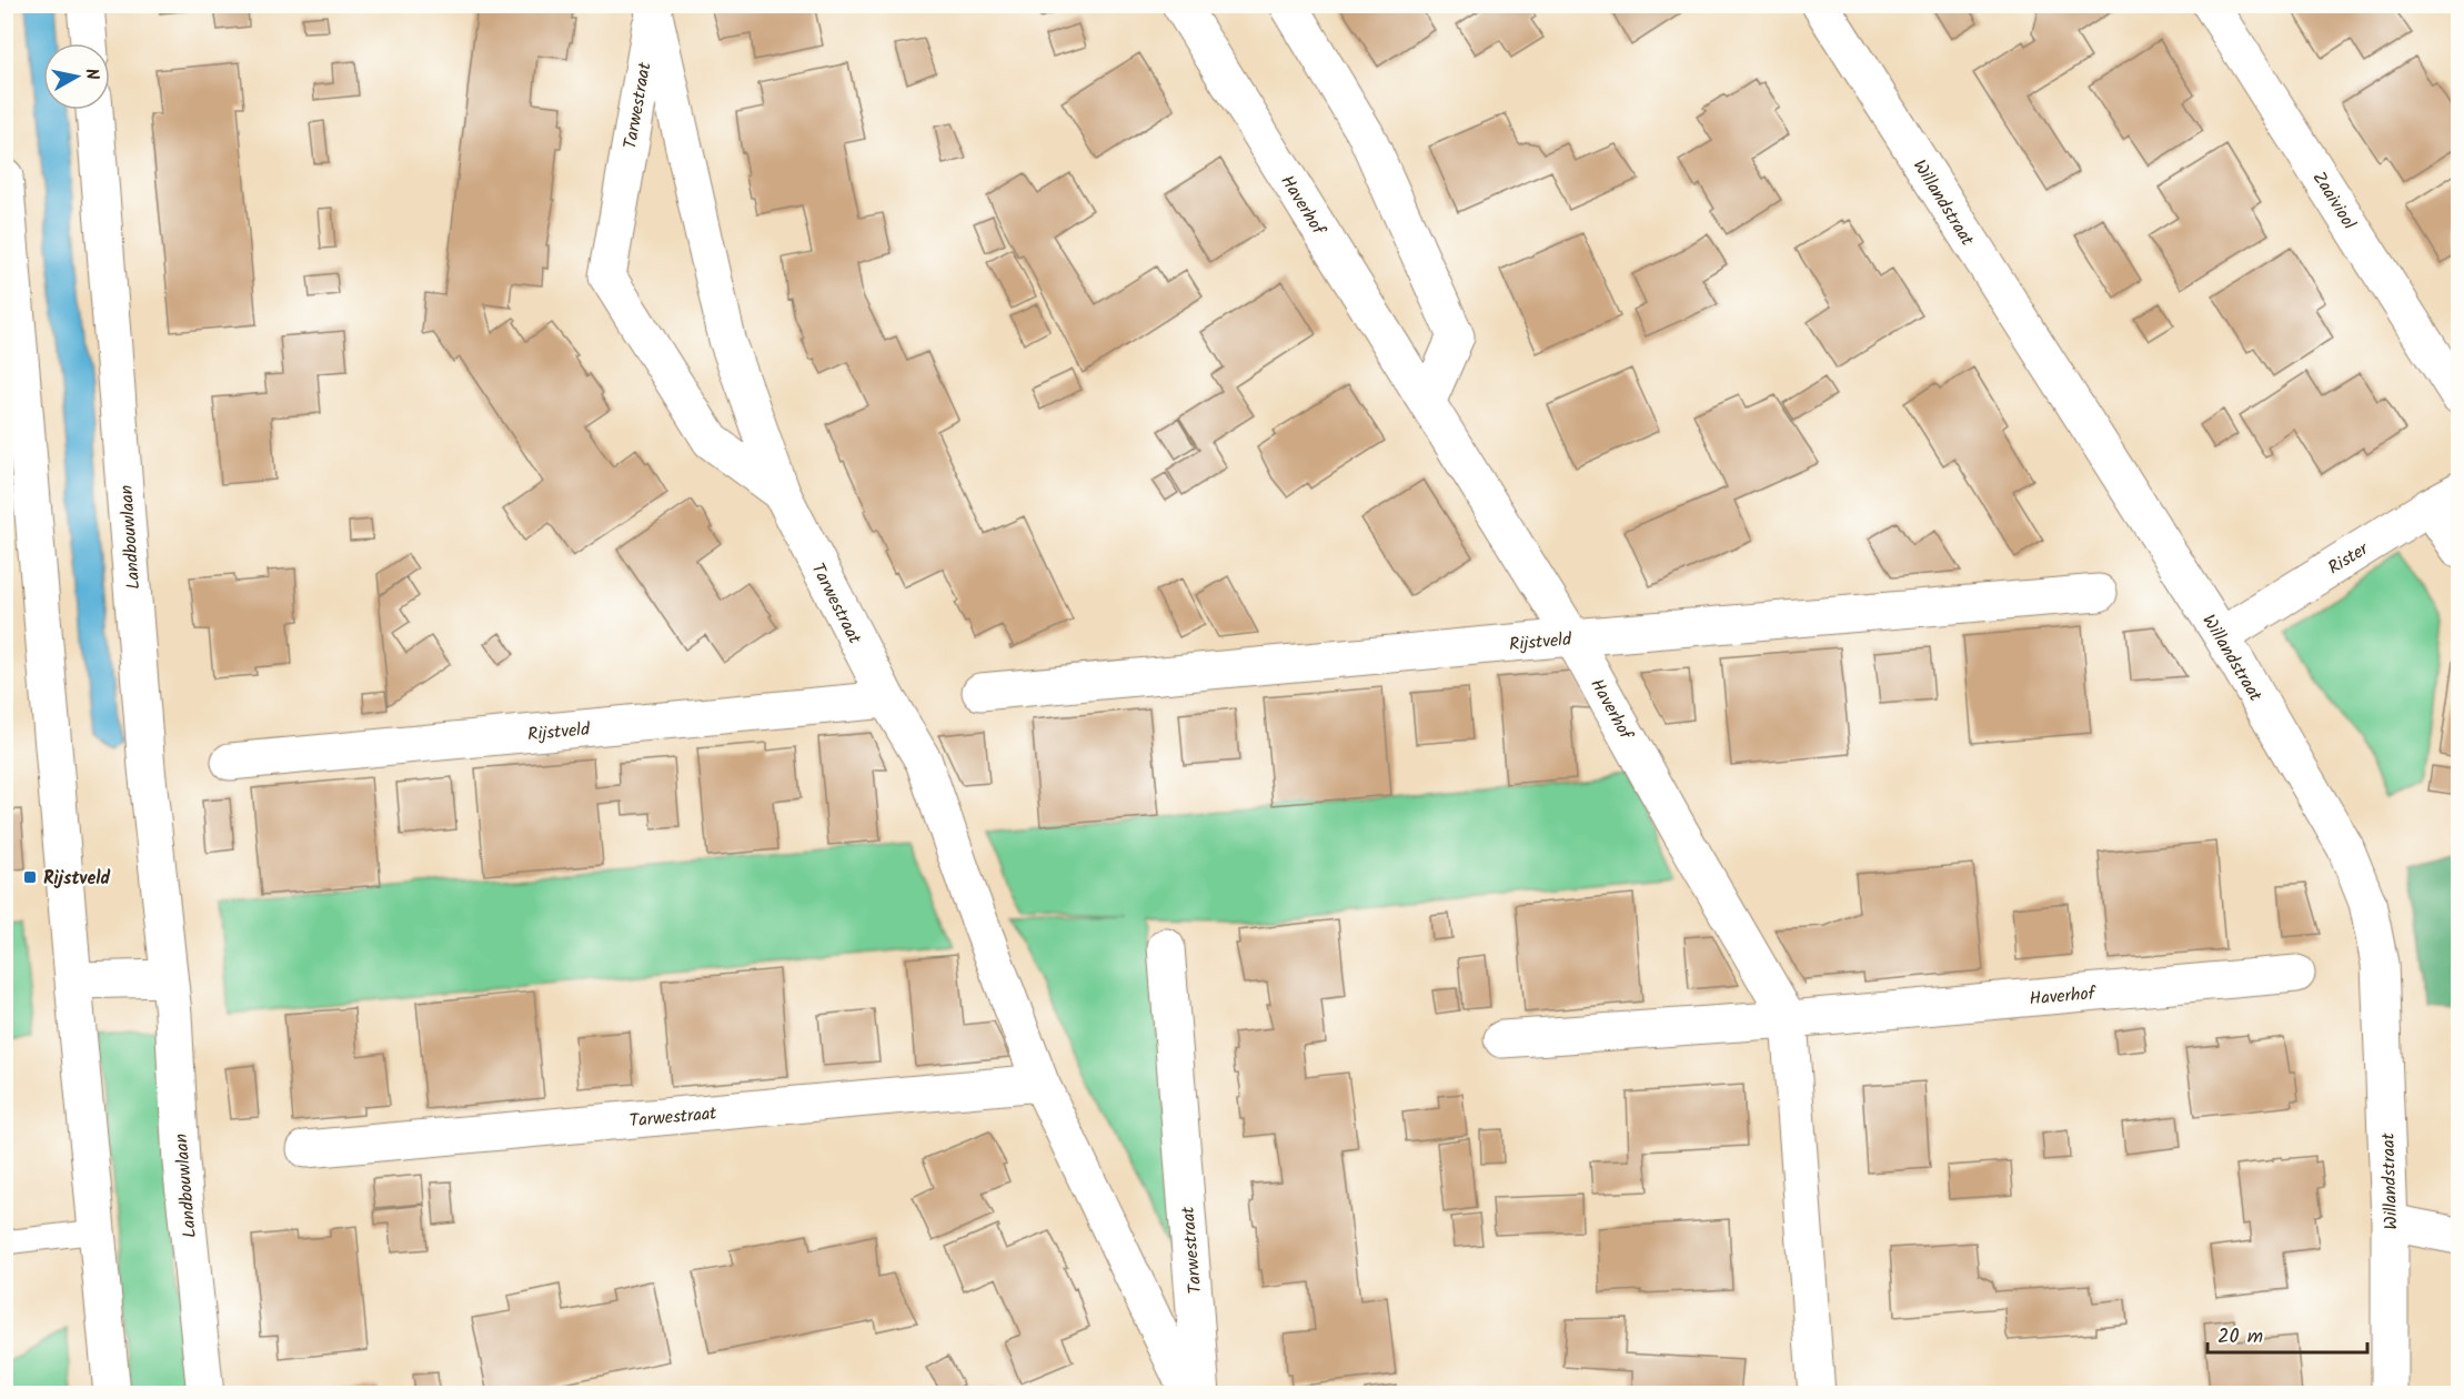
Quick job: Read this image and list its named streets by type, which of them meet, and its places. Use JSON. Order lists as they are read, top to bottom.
{
  "streets": {
    "street": [
      "Tarwestraat",
      "Zaaiviool",
      "Willandstraat",
      "Haverhof",
      "Landbouwlaan",
      "Rister",
      "Rijstveld"
    ]
  },
  "crossings": [
    ["Tarwestraat", "Rijstveld"],
    ["Willandstraat", "Rister"],
    ["Haverhof", "Rijstveld"]
  ],
  "places": {
    "transit": ["Rijstveld"]
  },
  "scale_bar": "20 m",
  "north": "right"
}
